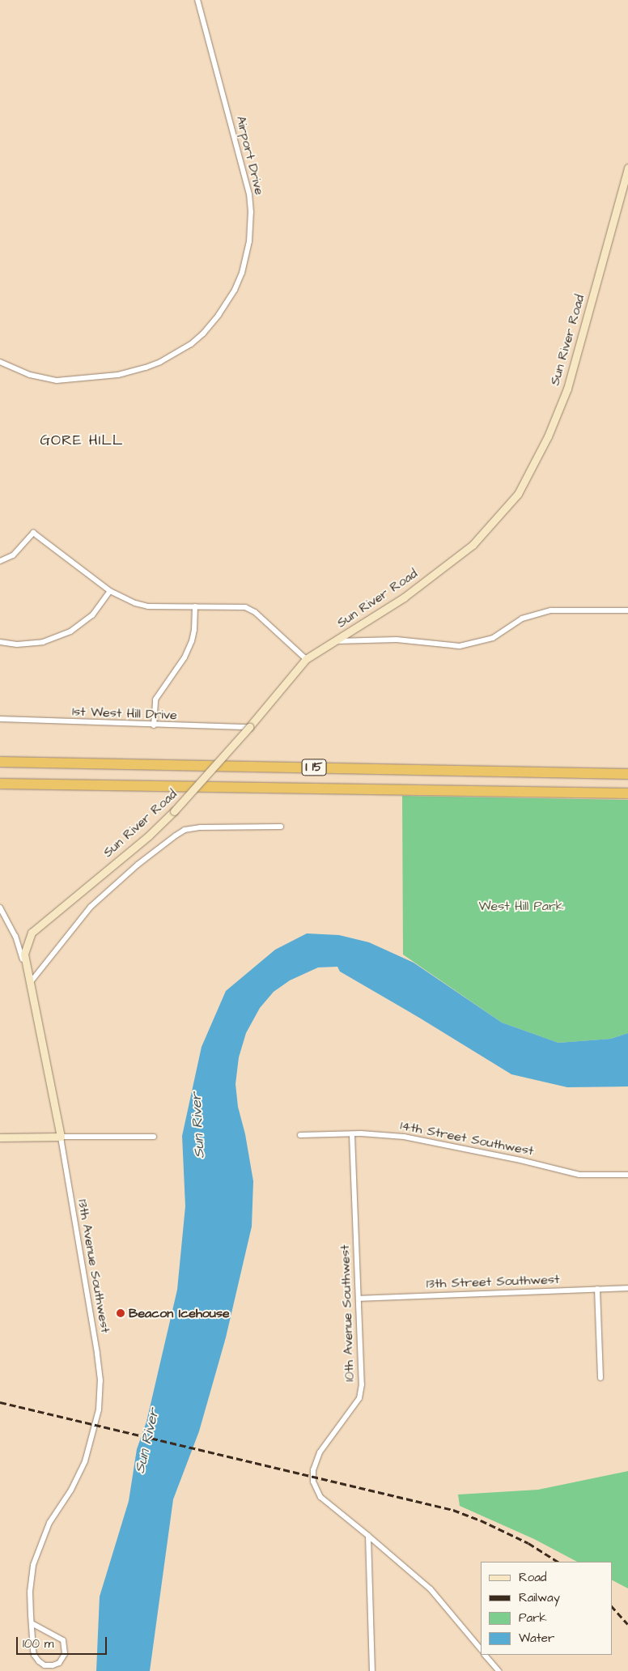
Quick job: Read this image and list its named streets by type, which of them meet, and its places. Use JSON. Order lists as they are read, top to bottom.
{
  "streets": {
    "highway": ["I 15"],
    "street": [
      "Airport Drive",
      "Sun River Road",
      "1st West Hill Drive",
      "14th Street Southwest",
      "13th Avenue Southwest",
      "13th Street Southwest",
      "10th Avenue Southwest"
    ]
  },
  "crossings": [
    ["Sun River Road", "1st West Hill Drive"],
    ["Sun River Road", "13th Avenue Southwest"],
    ["14th Street Southwest", "10th Avenue Southwest"],
    ["13th Street Southwest", "10th Avenue Southwest"]
  ],
  "districts": ["GORE HILL"],
  "water": ["Sun River"],
  "parks": ["West Hill Park"],
  "places": ["Beacon Icehouse"],
  "legend": [
    "Road",
    "Railway",
    "Park",
    "Water"
  ],
  "scale_bar": "100 m"
}
